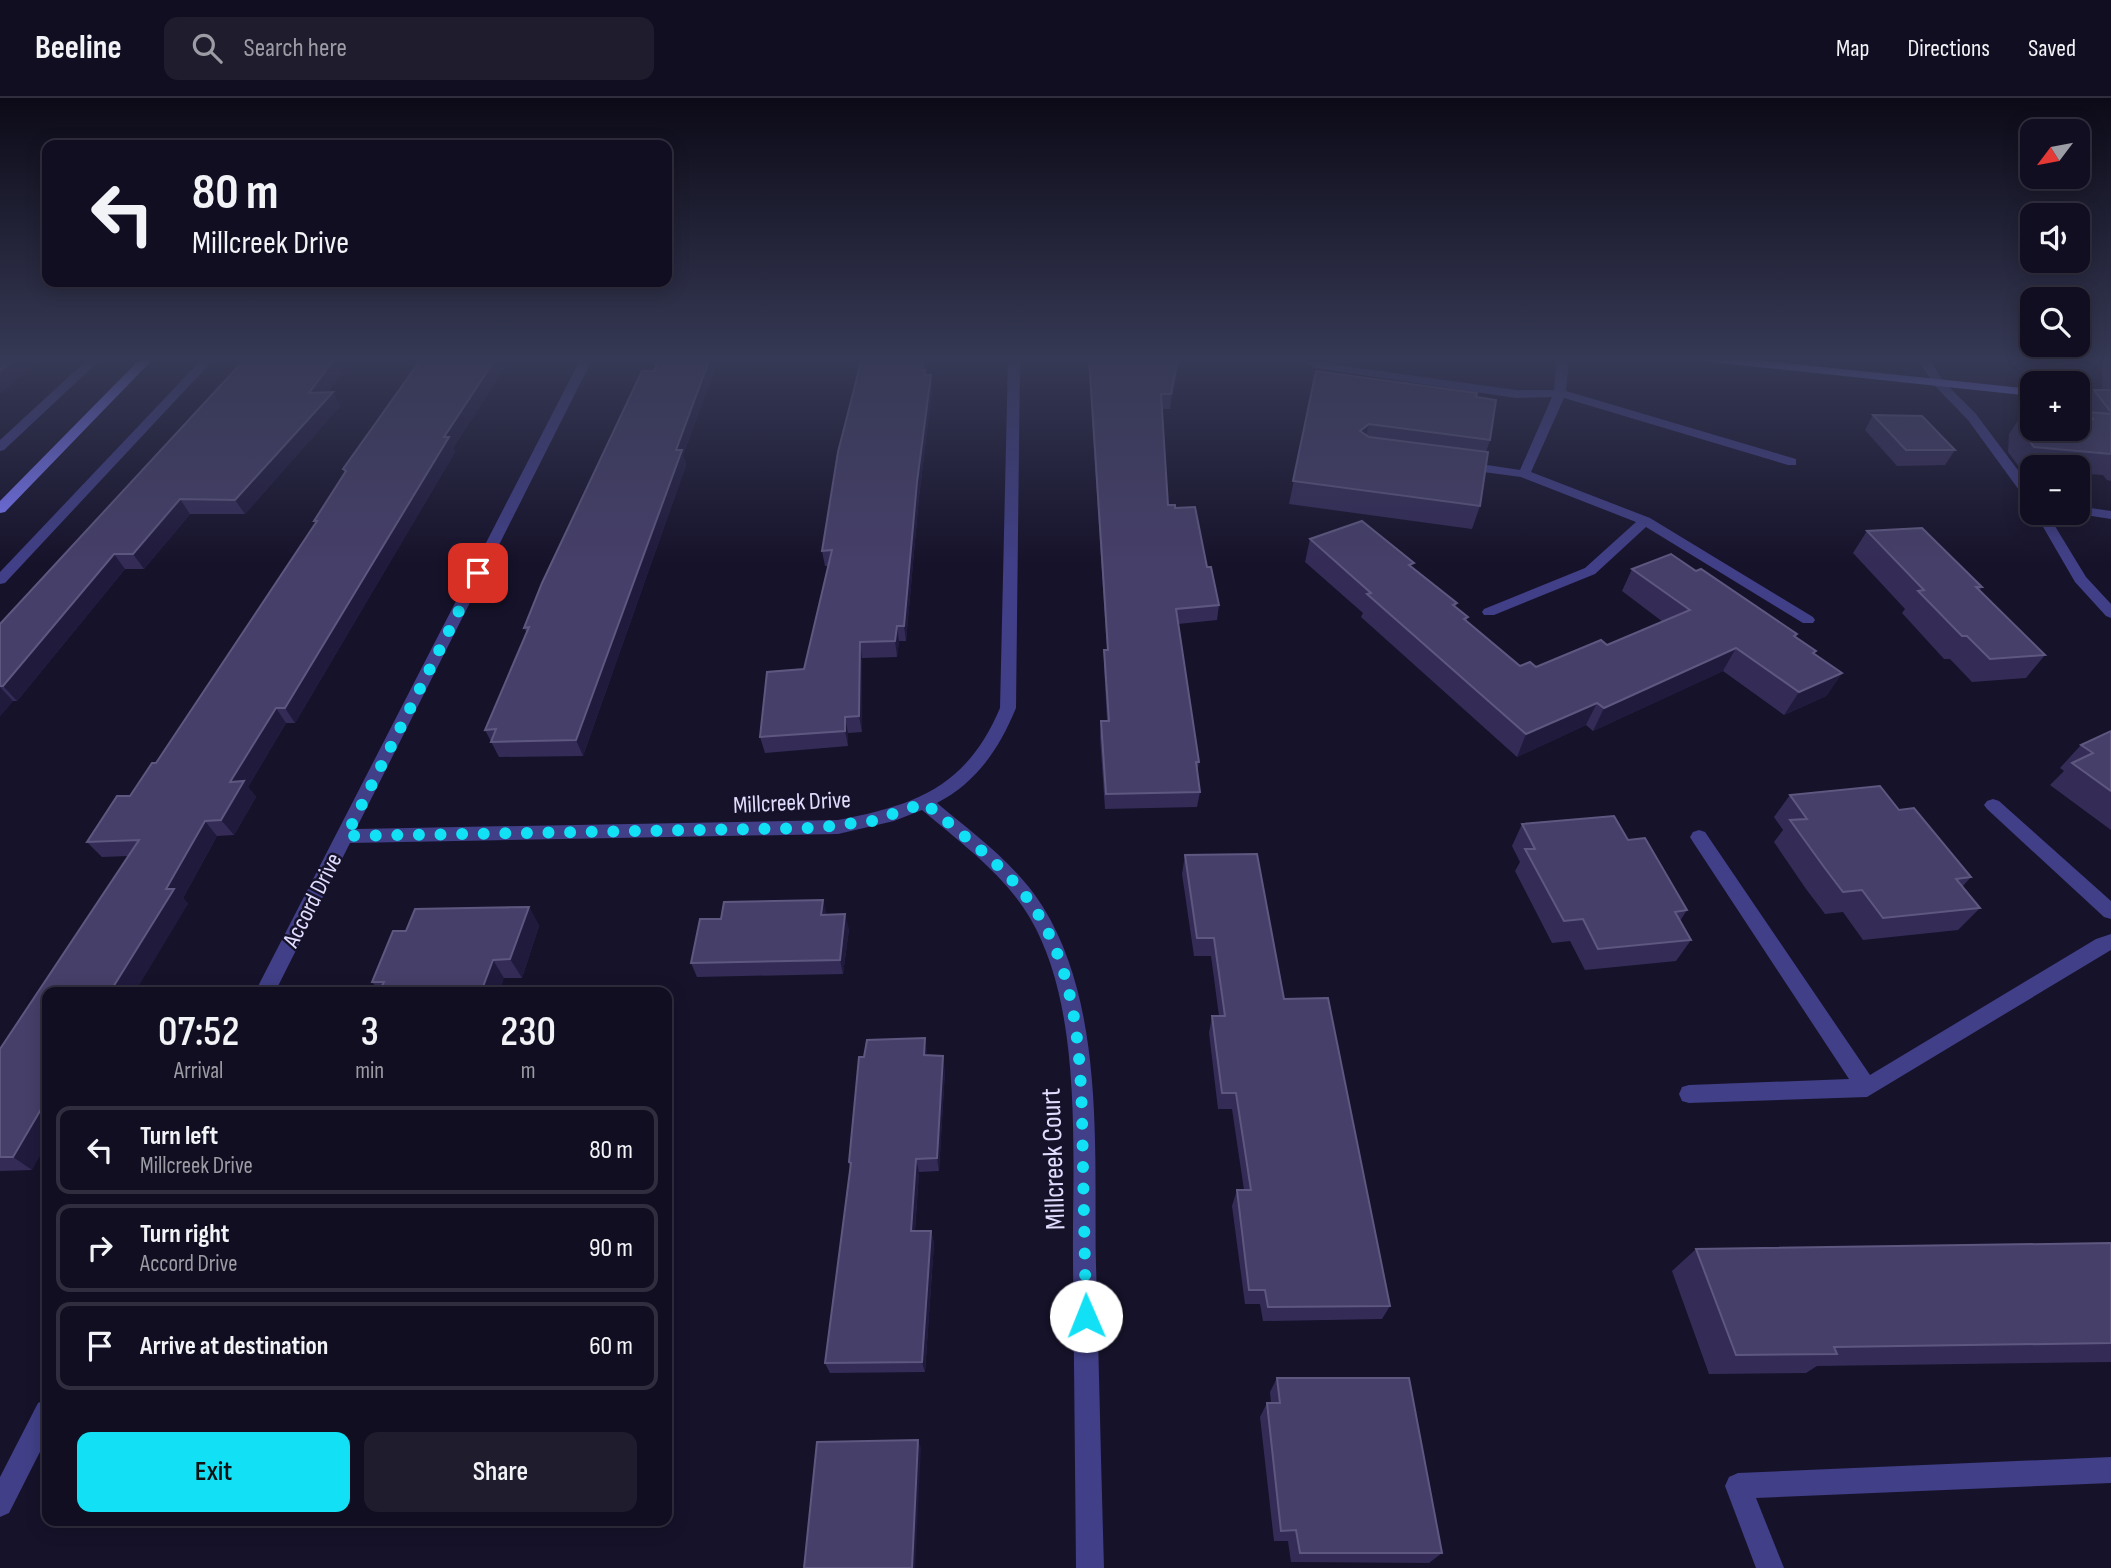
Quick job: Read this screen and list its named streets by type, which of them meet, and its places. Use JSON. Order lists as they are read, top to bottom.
{
  "streets": {
    "street": ["Millcreek Drive", "Accord Drive", "Millcreek Court"]
  },
  "crossings": [
    ["Millcreek Drive", "Accord Drive"],
    ["Millcreek Drive", "Millcreek Court"]
  ],
  "north": "bottom left",
  "page": {
    "header": "Beeline",
    "search": "Search here",
    "nav": ["Map", "Directions", "Saved"],
    "map_buttons": ["+", "−"],
    "turn": ["80 m", "Millcreek Drive"],
    "eta": [
      "07:52",
      "Arrival",
      "3",
      "min",
      "230",
      "m"
    ],
    "list": [
      {
        "name": "Turn left",
        "note": "Millcreek Drive",
        "value": "80 m"
      },
      {
        "name": "Turn right",
        "note": "Accord Drive",
        "value": "90 m"
      },
      {
        "name": "Arrive at destination",
        "value": "60 m"
      }
    ],
    "buttons": ["Exit", "Share"]
  }
}
